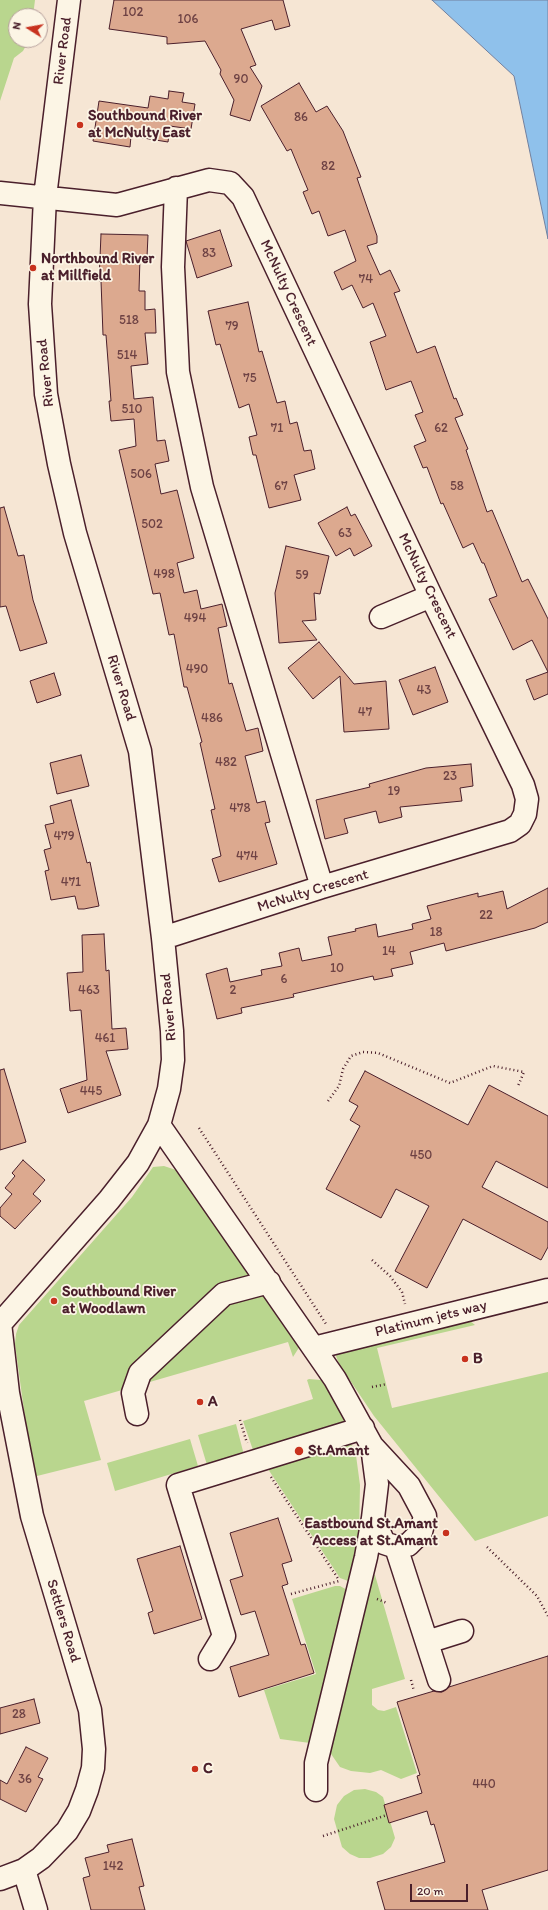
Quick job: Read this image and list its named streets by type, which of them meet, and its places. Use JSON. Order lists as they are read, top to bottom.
{
  "streets": {
    "street": [
      "River Road",
      "McNulty Crescent",
      "Platinum jets way",
      "Settlers Road"
    ]
  },
  "crossings": [
    ["River Road", "McNulty Crescent"],
    ["River Road", "Settlers Road"]
  ],
  "places": [
    "Southbound River at McNulty East",
    "Northbound River at Millfield",
    "Southbound River at Woodlawn",
    "B",
    "A",
    "St.Amant",
    "Eastbound St.Amant Access at St.Amant",
    "C"
  ],
  "house_numbers": [
    "102",
    "106",
    "90",
    "86",
    "82",
    "83",
    "74",
    "518",
    "79",
    "514",
    "75",
    "510",
    "71",
    "62",
    "506",
    "67",
    "58",
    "502",
    "63",
    "498",
    "59",
    "494",
    "490",
    "43",
    "47",
    "486",
    "482",
    "23",
    "19",
    "478",
    "479",
    "474",
    "471",
    "22",
    "18",
    "14",
    "10",
    "6",
    "463",
    "2",
    "461",
    "445",
    "450",
    "28",
    "36",
    "440",
    "142"
  ],
  "scale_bar": "20 m",
  "north": "left"
}
